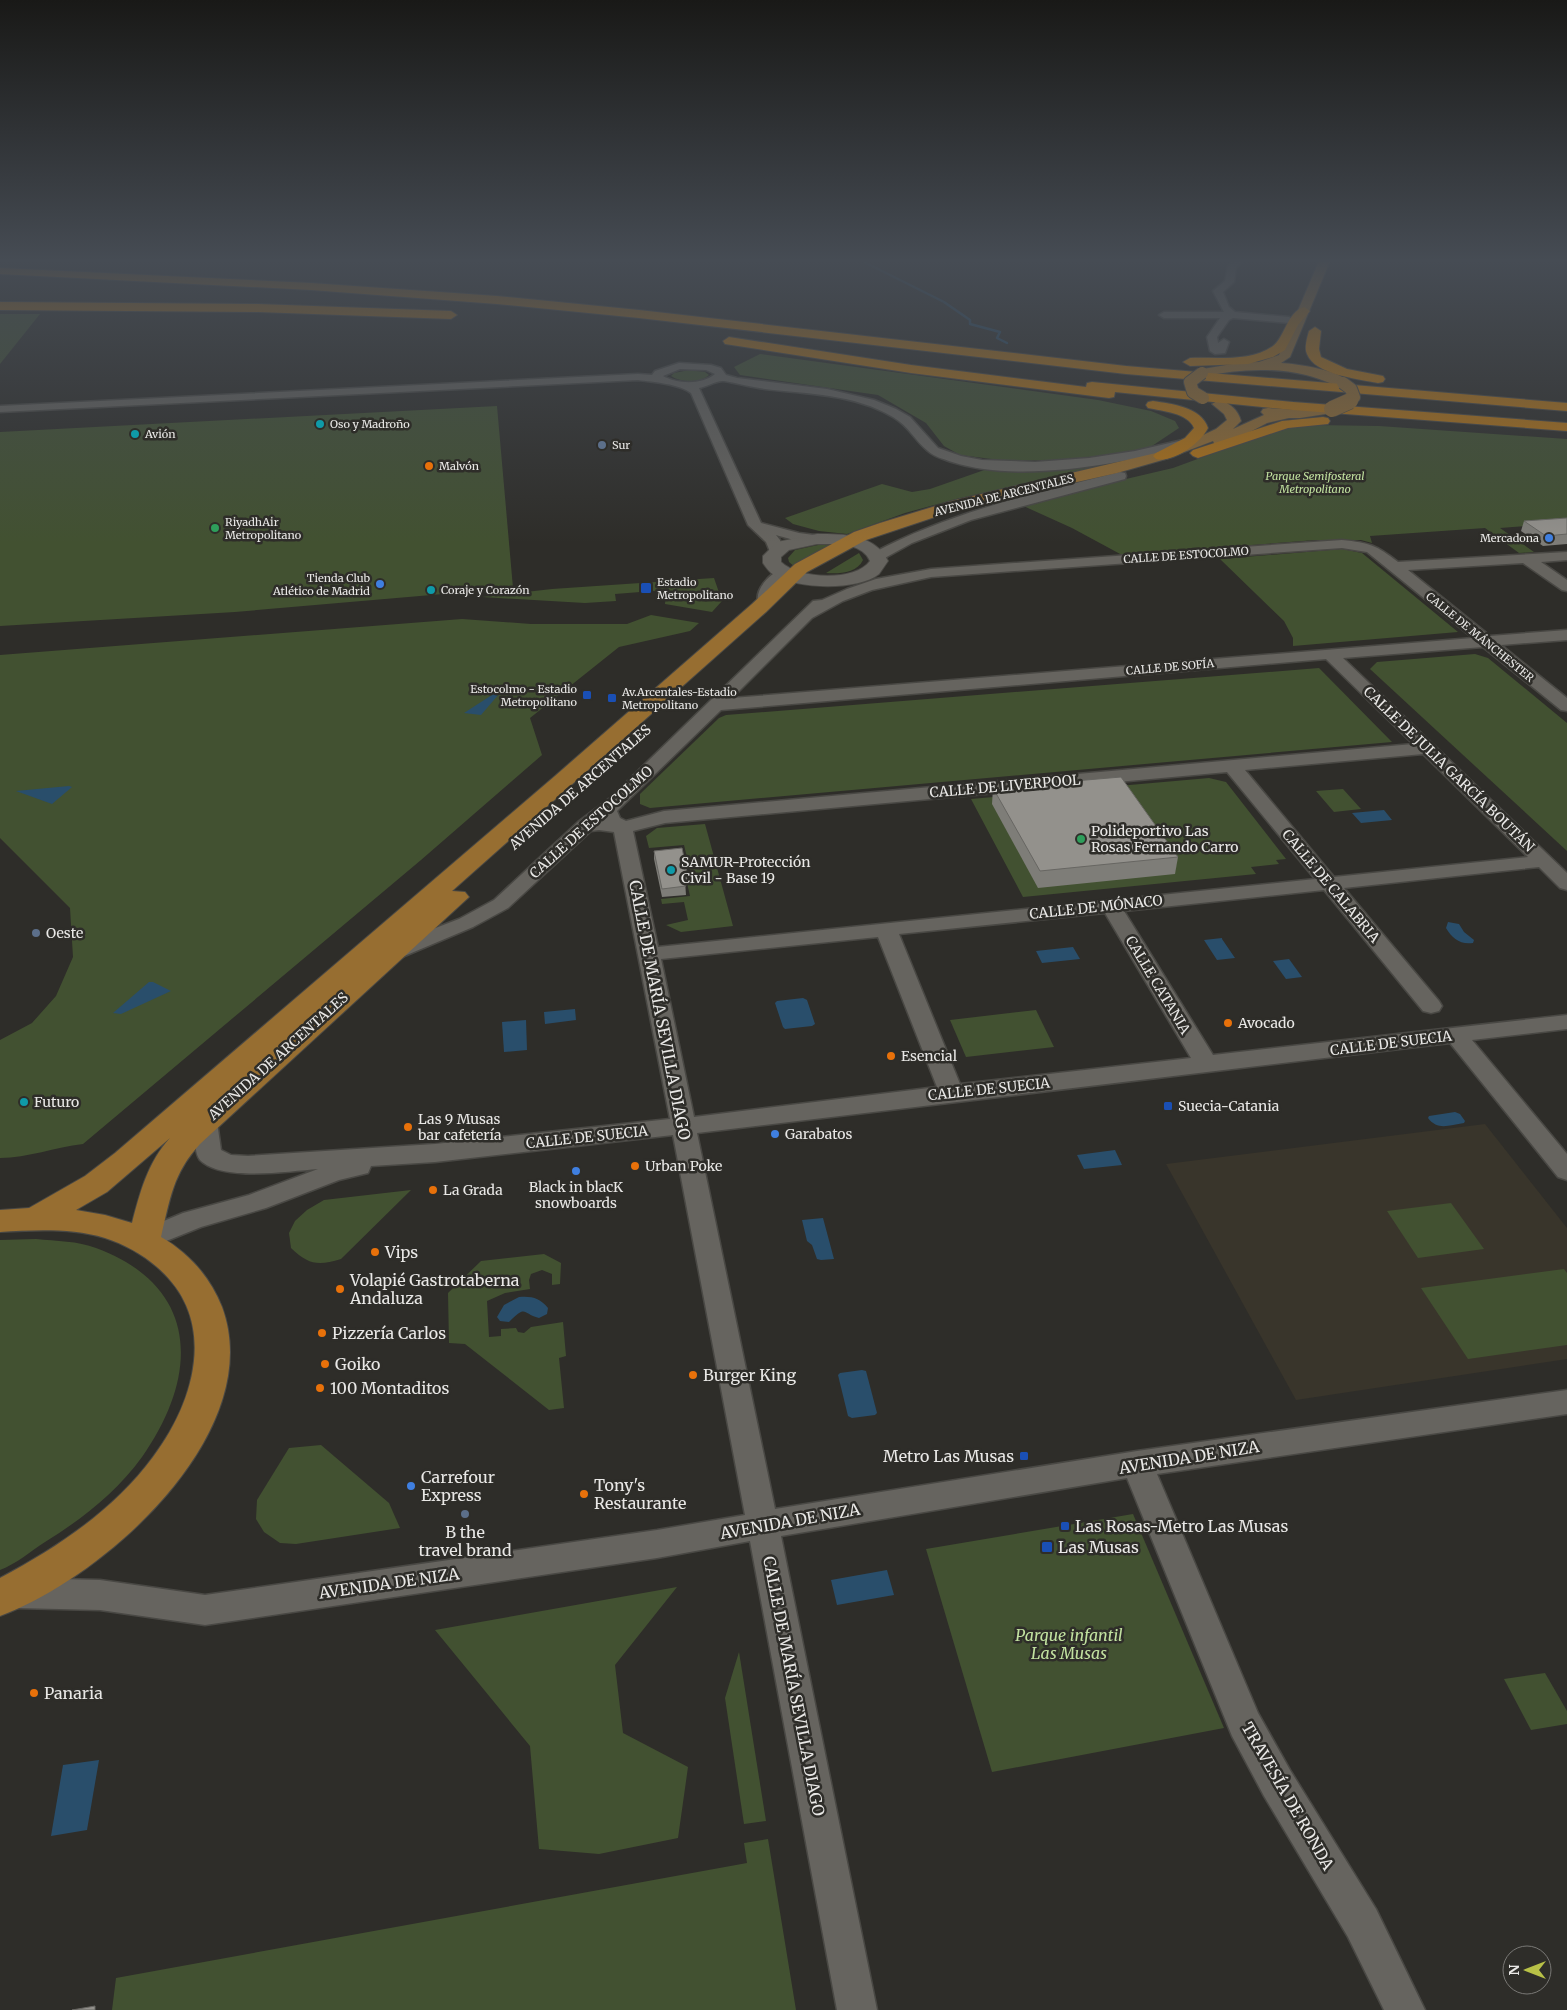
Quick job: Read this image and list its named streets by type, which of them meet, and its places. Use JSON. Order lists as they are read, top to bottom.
{
  "streets": {
    "main road": ["AVENIDA DE ARCENTALES"],
    "street": [
      "CALLE DE ESTOCOLMO",
      "CALLE DE MÁNCHESTER",
      "CALLE DE SOFÍA",
      "CALLE DE JULIA GARCÍA BOUTÁN",
      "CALLE DE LIVERPOOL",
      "CALLE DE CALABRIA",
      "CALLE DE MÓNACO",
      "CALLE CATANIA",
      "CALLE DE MARÍA SEVILLA DIAGO",
      "CALLE DE SUECIA",
      "AVENIDA DE NIZA",
      "TRAVESÍA DE RONDA"
    ]
  },
  "crossings": [
    ["AVENIDA DE ARCENTALES", "CALLE DE ESTOCOLMO"],
    ["AVENIDA DE ARCENTALES", "CALLE DE SUECIA"],
    ["CALLE DE ESTOCOLMO", "CALLE DE MÁNCHESTER"],
    ["CALLE DE ESTOCOLMO", "CALLE DE SOFÍA"],
    ["CALLE DE ESTOCOLMO", "CALLE DE LIVERPOOL"],
    ["CALLE DE MÁNCHESTER", "CALLE DE SOFÍA"],
    ["CALLE DE SOFÍA", "CALLE DE JULIA GARCÍA BOUTÁN"],
    ["CALLE DE JULIA GARCÍA BOUTÁN", "CALLE DE LIVERPOOL"],
    ["CALLE DE JULIA GARCÍA BOUTÁN", "CALLE DE MÓNACO"],
    ["CALLE DE LIVERPOOL", "CALLE DE CALABRIA"],
    ["CALLE DE LIVERPOOL", "CALLE DE MARÍA SEVILLA DIAGO"],
    ["CALLE DE CALABRIA", "CALLE DE MÓNACO"],
    ["CALLE DE MÓNACO", "CALLE CATANIA"],
    ["CALLE DE MÓNACO", "CALLE DE MARÍA SEVILLA DIAGO"],
    ["CALLE CATANIA", "CALLE DE SUECIA"],
    ["CALLE DE MARÍA SEVILLA DIAGO", "CALLE DE SUECIA"],
    ["CALLE DE MARÍA SEVILLA DIAGO", "AVENIDA DE NIZA"],
    ["AVENIDA DE NIZA", "TRAVESÍA DE RONDA"]
  ],
  "parks": ["Parque Semifosteral Metropolitano", "Parque infantil Las Musas"],
  "places": {
    "other": [
      "Oso y Madroño",
      "Avión",
      "Sur",
      "Malvón",
      "RiyadhAir Metropolitano",
      "Mercadona",
      "Tienda Club Atlético de Madrid",
      "Coraje y Corazón",
      "Polideportivo Las Rosas Fernando Carro",
      "SAMUR-Protección Civil - Base 19",
      "Oeste",
      "Avocado",
      "Esencial",
      "Futuro",
      "Las 9 Musas bar cafetería",
      "Garabatos",
      "Urban Poke",
      "Black in blacK snowboards",
      "La Grada",
      "Vips",
      "Volapié Gastrotaberna Andaluza",
      "Pizzería Carlos",
      "Goiko",
      "Burger King",
      "100 Montaditos",
      "Carrefour Express",
      "Tony's Restaurante",
      "B the travel brand",
      "Panaria"
    ],
    "transit": [
      "Estadio Metropolitano",
      "Estocolmo - Estadio Metropolitano",
      "Av.Arcentales-Estadio Metropolitano",
      "Suecia-Catania",
      "Metro Las Musas",
      "Las Rosas-Metro Las Musas",
      "Las Musas"
    ]
  },
  "north": "left"
}
